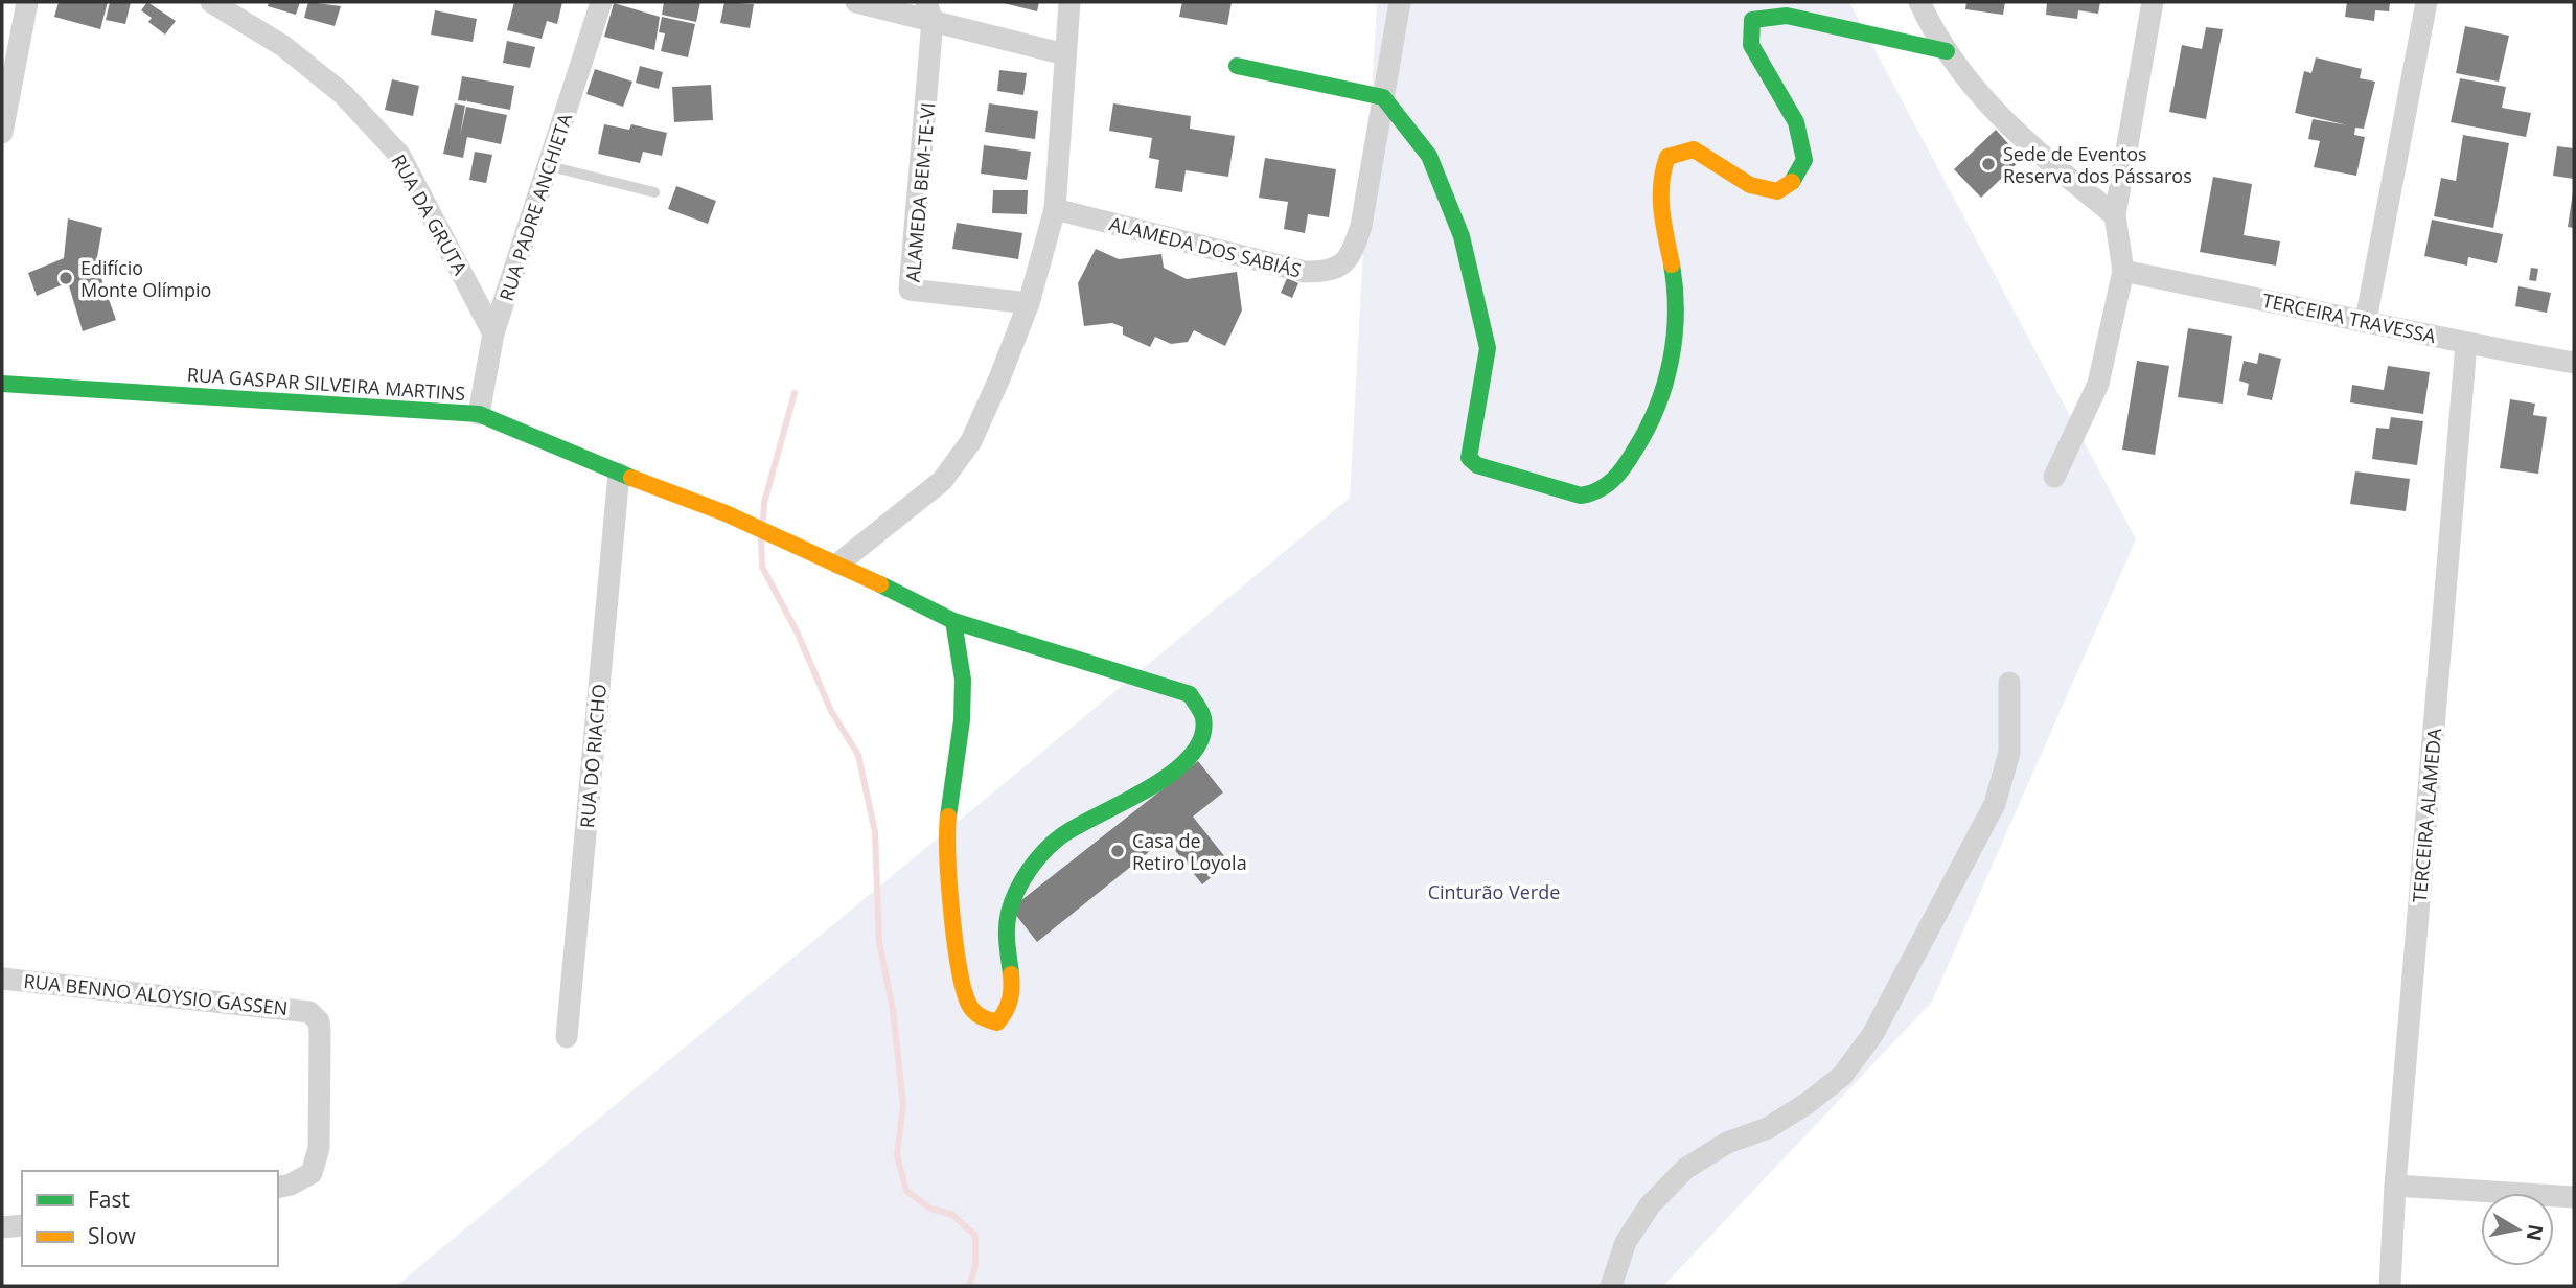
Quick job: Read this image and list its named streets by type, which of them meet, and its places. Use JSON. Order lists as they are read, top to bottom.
{
  "streets": {
    "street": [
      "ALAMEDA BEM-TE-VI",
      "RUA PADRE ANCHIETA",
      "RUA DA GRUTA",
      "ALAMEDA DOS SABIÁS",
      "TERCEIRA TRAVESSA",
      "RUA GASPAR SILVEIRA MARTINS",
      "RUA DO RIACHO",
      "TERCEIRA ALAMEDA",
      "RUA BENNO ALOYSIO GASSEN"
    ]
  },
  "crossings": [
    ["RUA PADRE ANCHIETA", "RUA DA GRUTA"],
    ["RUA PADRE ANCHIETA", "RUA GASPAR SILVEIRA MARTINS"],
    ["TERCEIRA TRAVESSA", "TERCEIRA ALAMEDA"],
    ["RUA GASPAR SILVEIRA MARTINS", "RUA DO RIACHO"]
  ],
  "parks": ["Cinturão Verde"],
  "places": ["Sede de Eventos Reserva dos Pássaros", "Edifício Monte Olímpio", "Casa de Retiro Loyola"],
  "legend": ["Fast", "Slow"],
  "north": "right"
}
